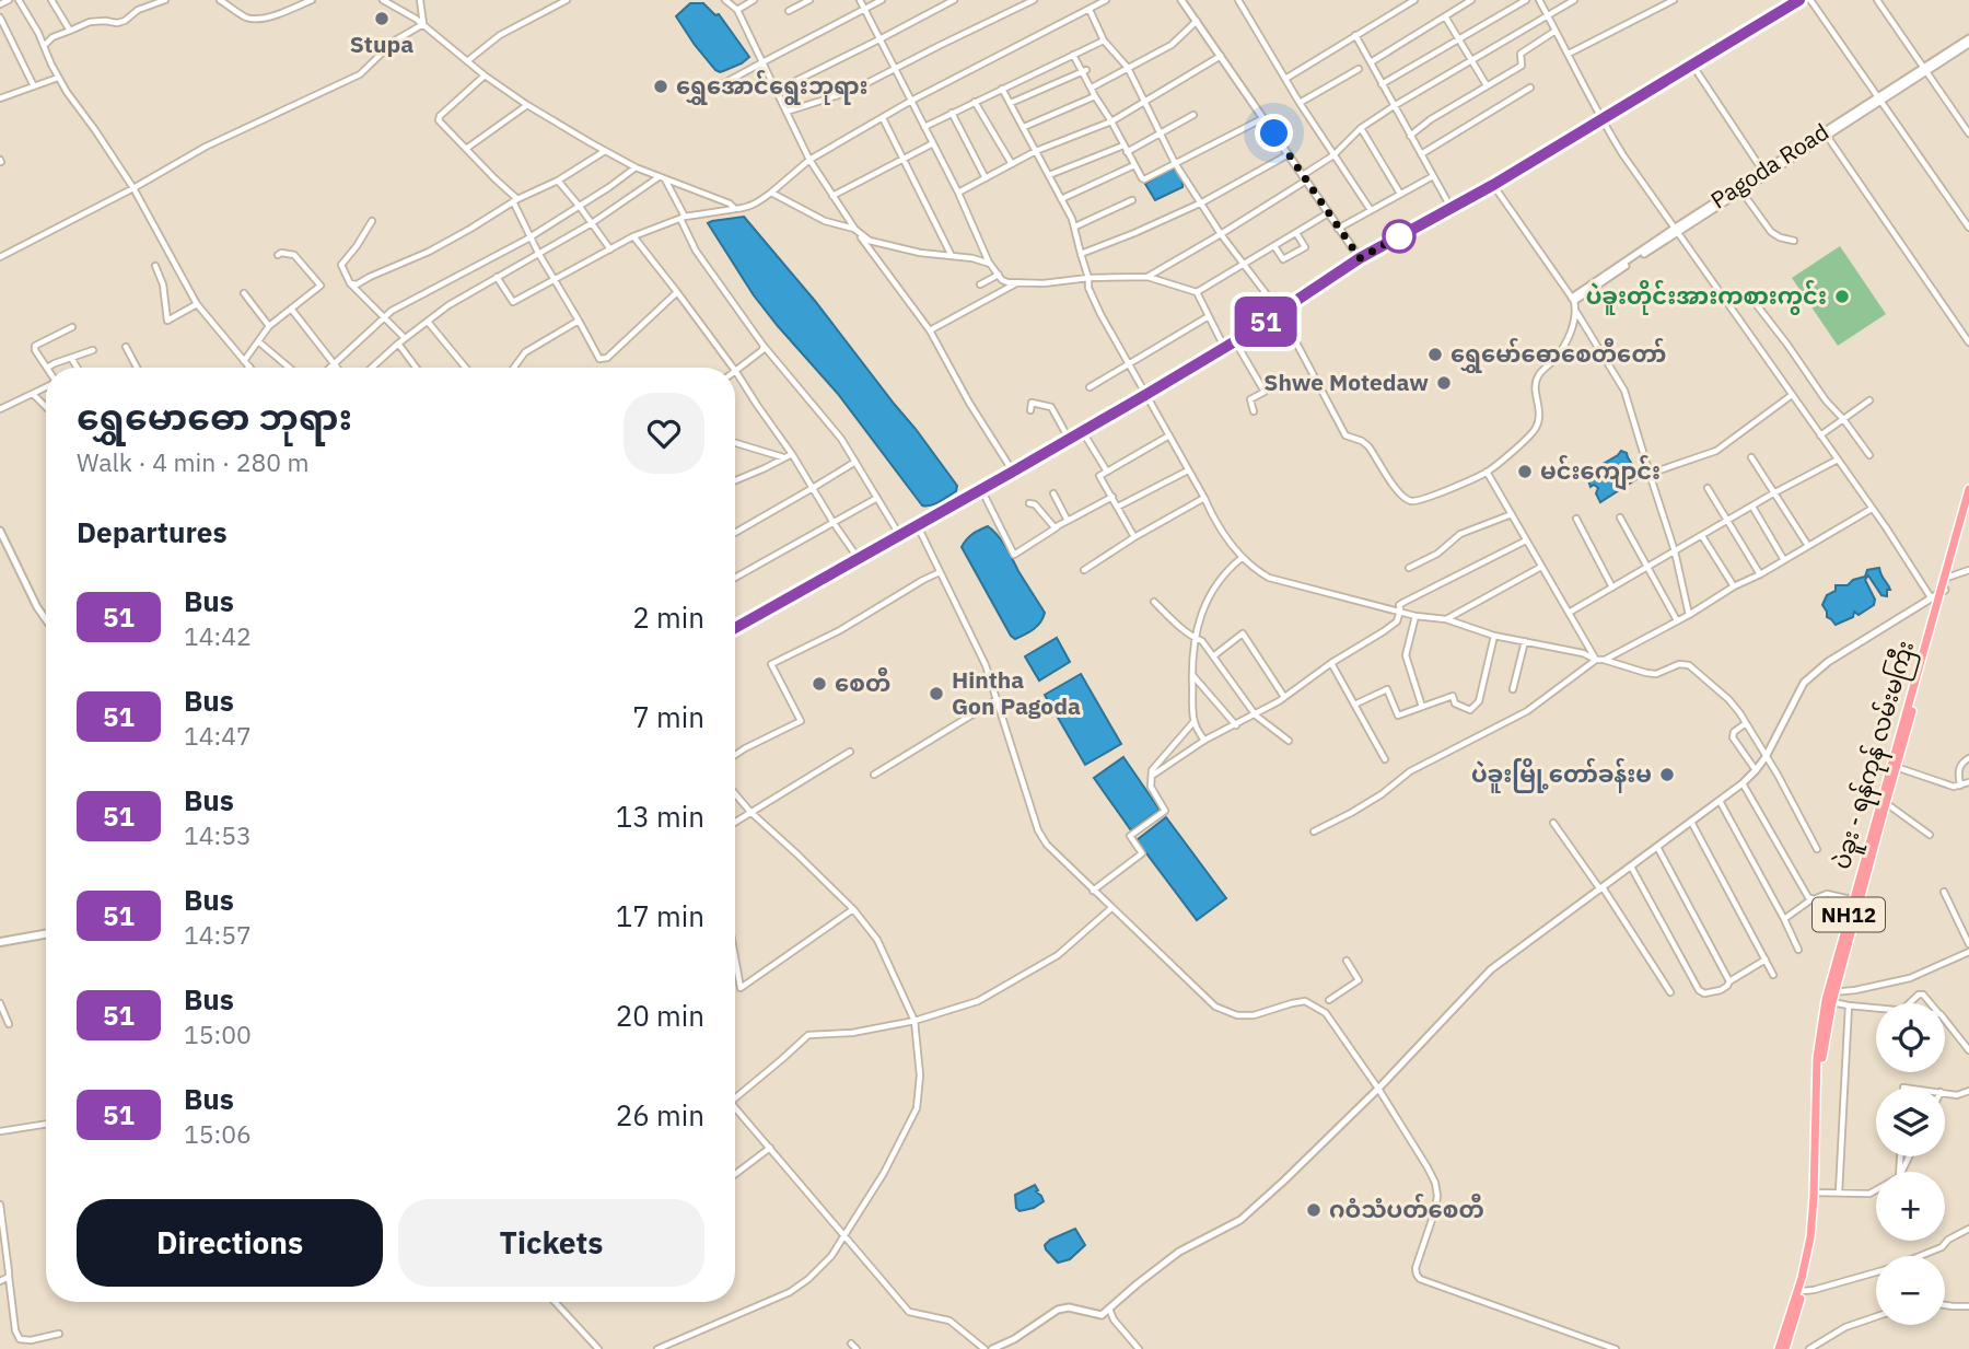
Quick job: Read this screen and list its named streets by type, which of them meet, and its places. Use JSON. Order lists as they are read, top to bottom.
{
  "streets": {
    "highway": ["ပဲခူး - ရန်ကုန် လမ်းမကြီး", "NH12"],
    "street": ["Pagoda Road"]
  },
  "places": [
    "Stupa",
    "ရွှေအောင်ရွေးဘုရား",
    "ပဲခူးတိုင်းအားကစားကွင်း",
    "ရွှေမော်ဓောစေတီတော်",
    "Shwe Motedaw",
    "မင်းကျောင်း",
    "စေတီ",
    "Hintha Gon Pagoda",
    "ပဲခူးမြို့တော်ခန်းမ",
    "ဂဝံသံပတ်စေတီ"
  ],
  "lines": ["bus line 51"],
  "page": {
    "on_map": "51",
    "heading": [
      ["ရွှေမောဓော ဘုရား", "Walk · 4 min · 280 m"],
      "Departures"
    ],
    "list": [
      {
        "mark": "51",
        "name": "Bus",
        "note": "14:42",
        "value": "2 min"
      },
      {
        "mark": "51",
        "name": "Bus",
        "note": "14:47",
        "value": "7 min"
      },
      {
        "mark": "51",
        "name": "Bus",
        "note": "14:53",
        "value": "13 min"
      },
      {
        "mark": "51",
        "name": "Bus",
        "note": "14:57",
        "value": "17 min"
      },
      {
        "mark": "51",
        "name": "Bus",
        "note": "15:00",
        "value": "20 min"
      },
      {
        "mark": "51",
        "name": "Bus",
        "note": "15:06",
        "value": "26 min"
      }
    ],
    "map_buttons": ["+", "−"],
    "buttons": ["Directions", "Tickets"]
  }
}
